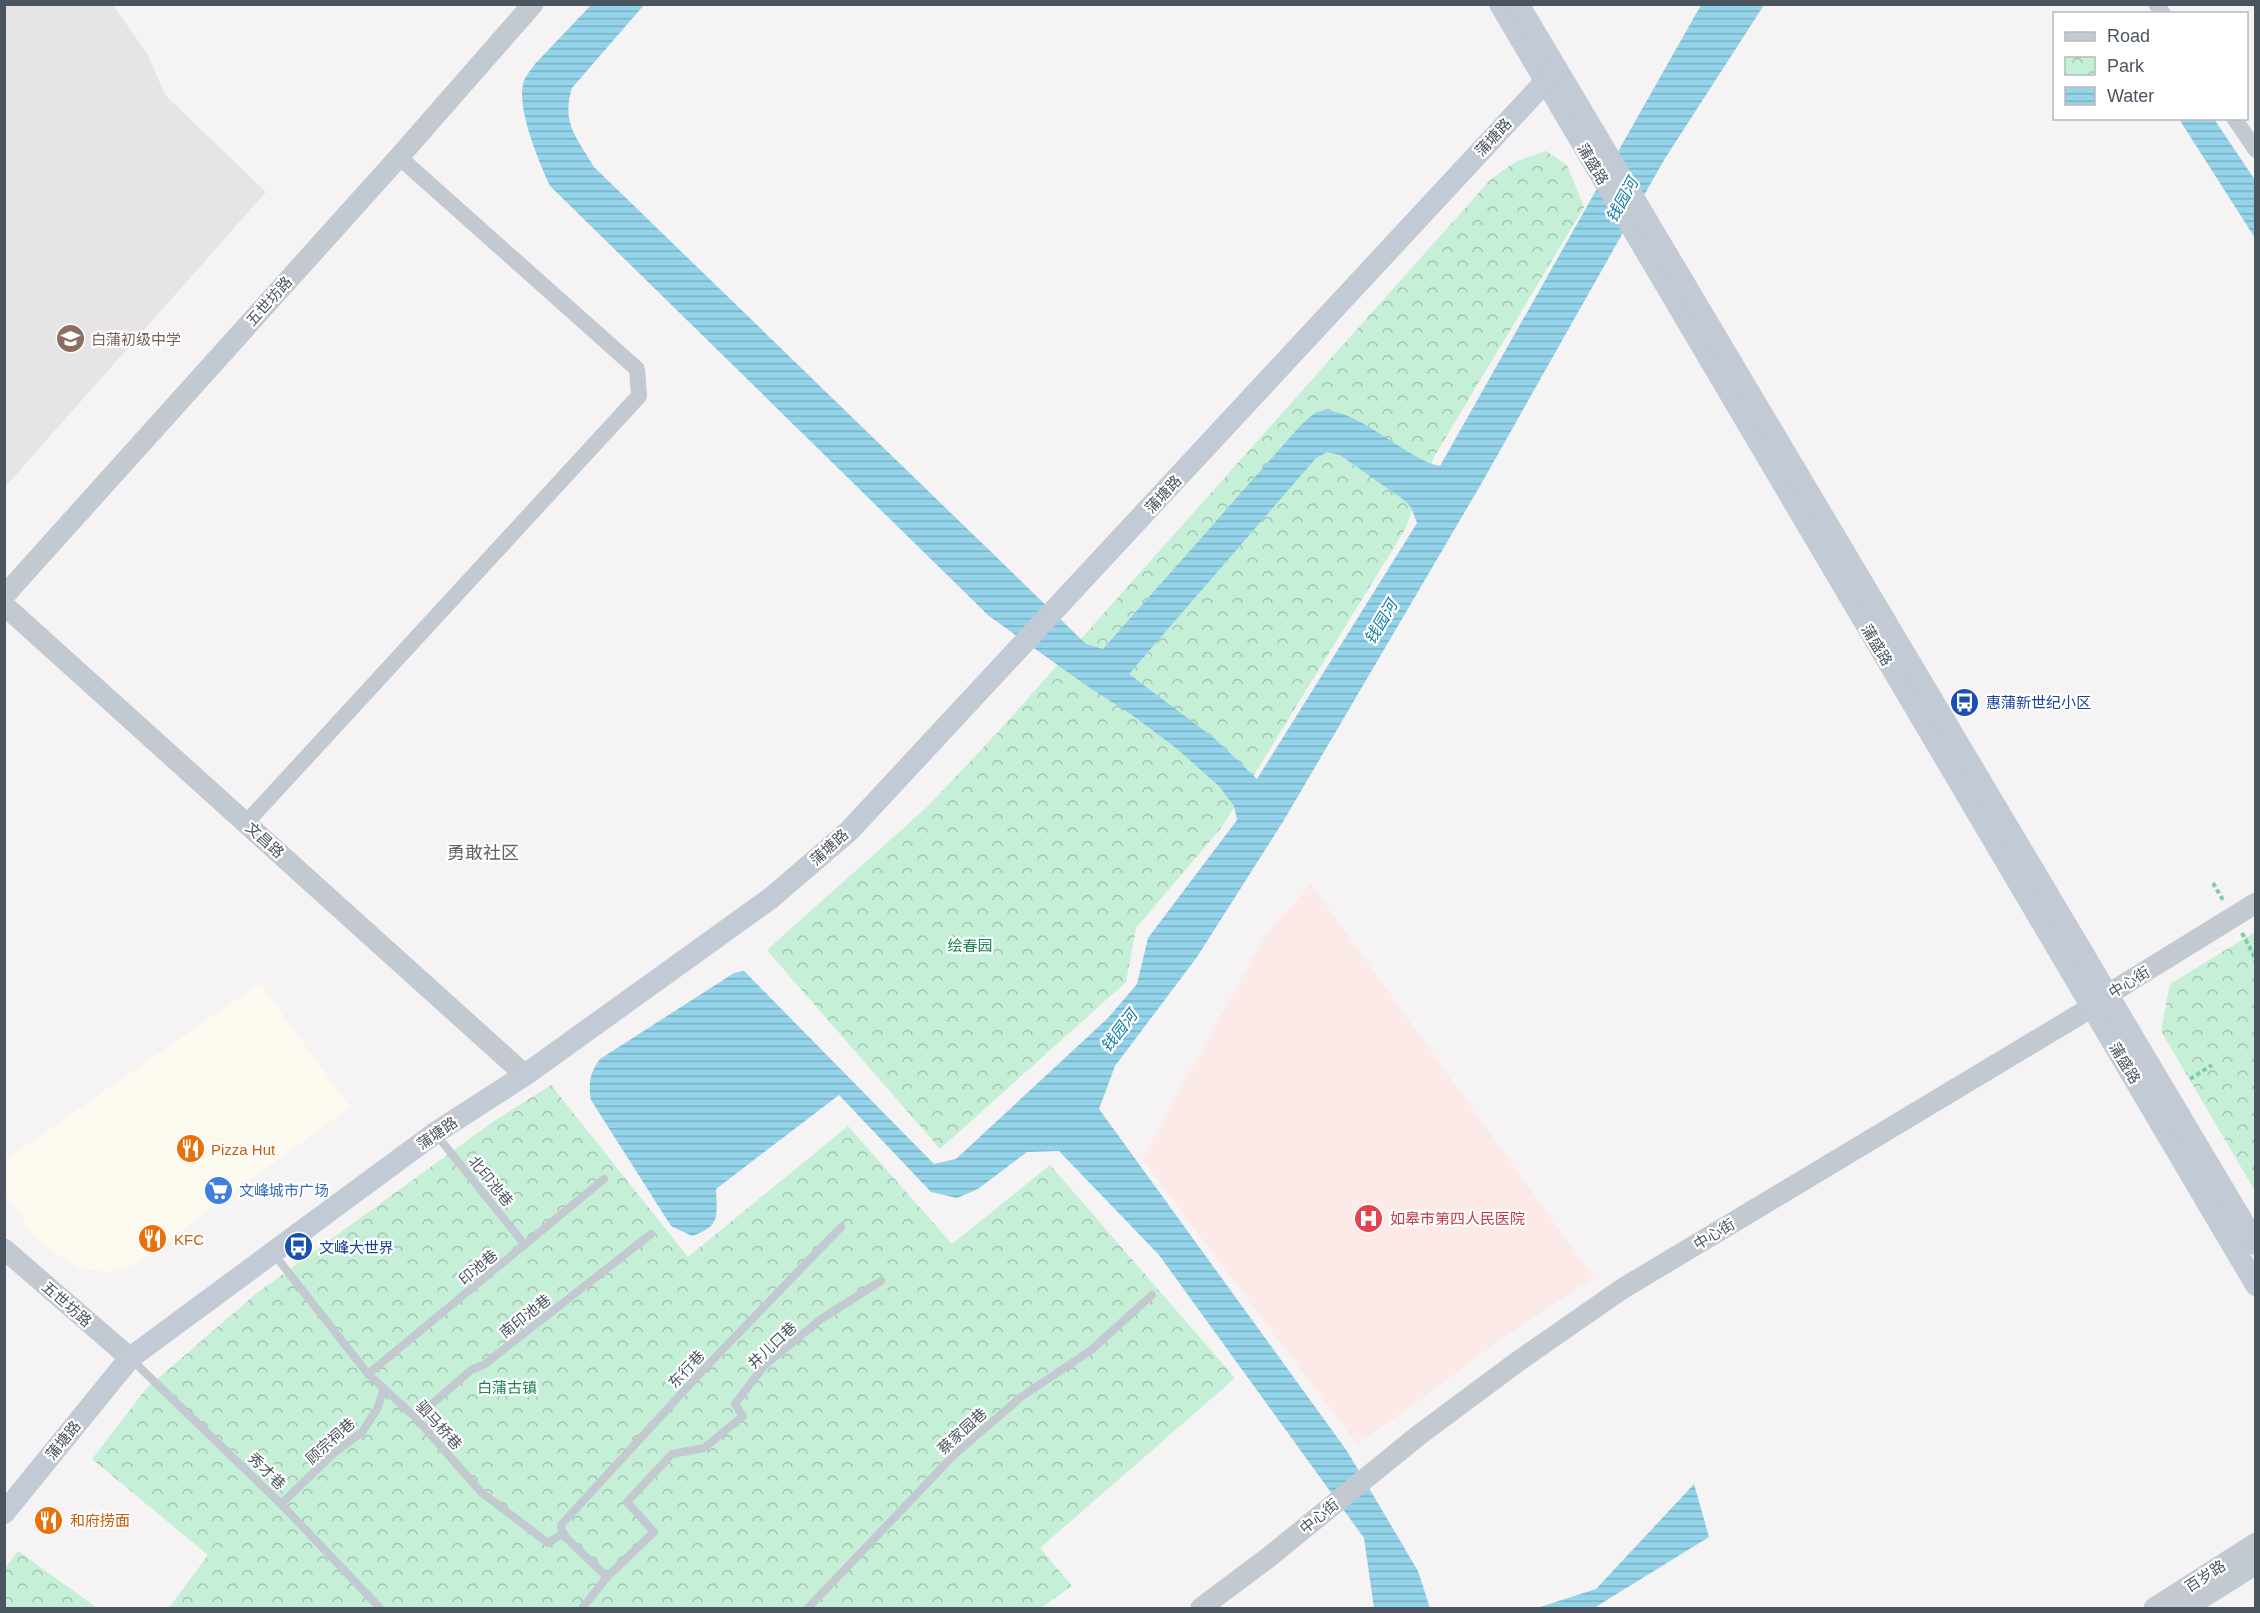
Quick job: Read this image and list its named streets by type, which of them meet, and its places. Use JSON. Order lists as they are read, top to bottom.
{
  "streets": {
    "main road": ["蒲塘路", "蒲盛路"],
    "street": [
      "五世坊路",
      "文昌路",
      "中心街",
      "百岁路"
    ],
    "lane": [
      "北印池巷",
      "印池巷",
      "南印池巷",
      "井儿口巷",
      "东行巷",
      "驷马桥巷",
      "蔡家园巷",
      "顾宗祠巷",
      "秀才巷"
    ]
  },
  "crossings": [
    ["蒲塘路", "蒲盛路"],
    ["蒲塘路", "五世坊路"],
    ["蒲塘路", "文昌路"],
    ["蒲塘路", "北印池巷"],
    ["蒲塘路", "驷马桥巷"],
    ["蒲塘路", "秀才巷"],
    ["蒲盛路", "中心街"],
    ["五世坊路", "秀才巷"],
    ["北印池巷", "印池巷"],
    ["印池巷", "驷马桥巷"],
    ["南印池巷", "驷马桥巷"],
    ["东行巷", "驷马桥巷"],
    ["驷马桥巷", "顾宗祠巷"],
    ["顾宗祠巷", "秀才巷"]
  ],
  "districts": ["勇敢社区"],
  "water": ["钱园河"],
  "parks": ["绘春园", "白蒲古镇"],
  "places": {
    "school or university": ["白蒲初级中学"],
    "bus stop": ["惠蒲新世纪小区", "文峰大世界"],
    "restaurant": ["Pizza Hut", "KFC", "和府捞面"],
    "supermarket": ["文峰城市广场"],
    "hospital": ["如皋市第四人民医院"]
  },
  "legend": ["Road", "Park", "Water"]
}
